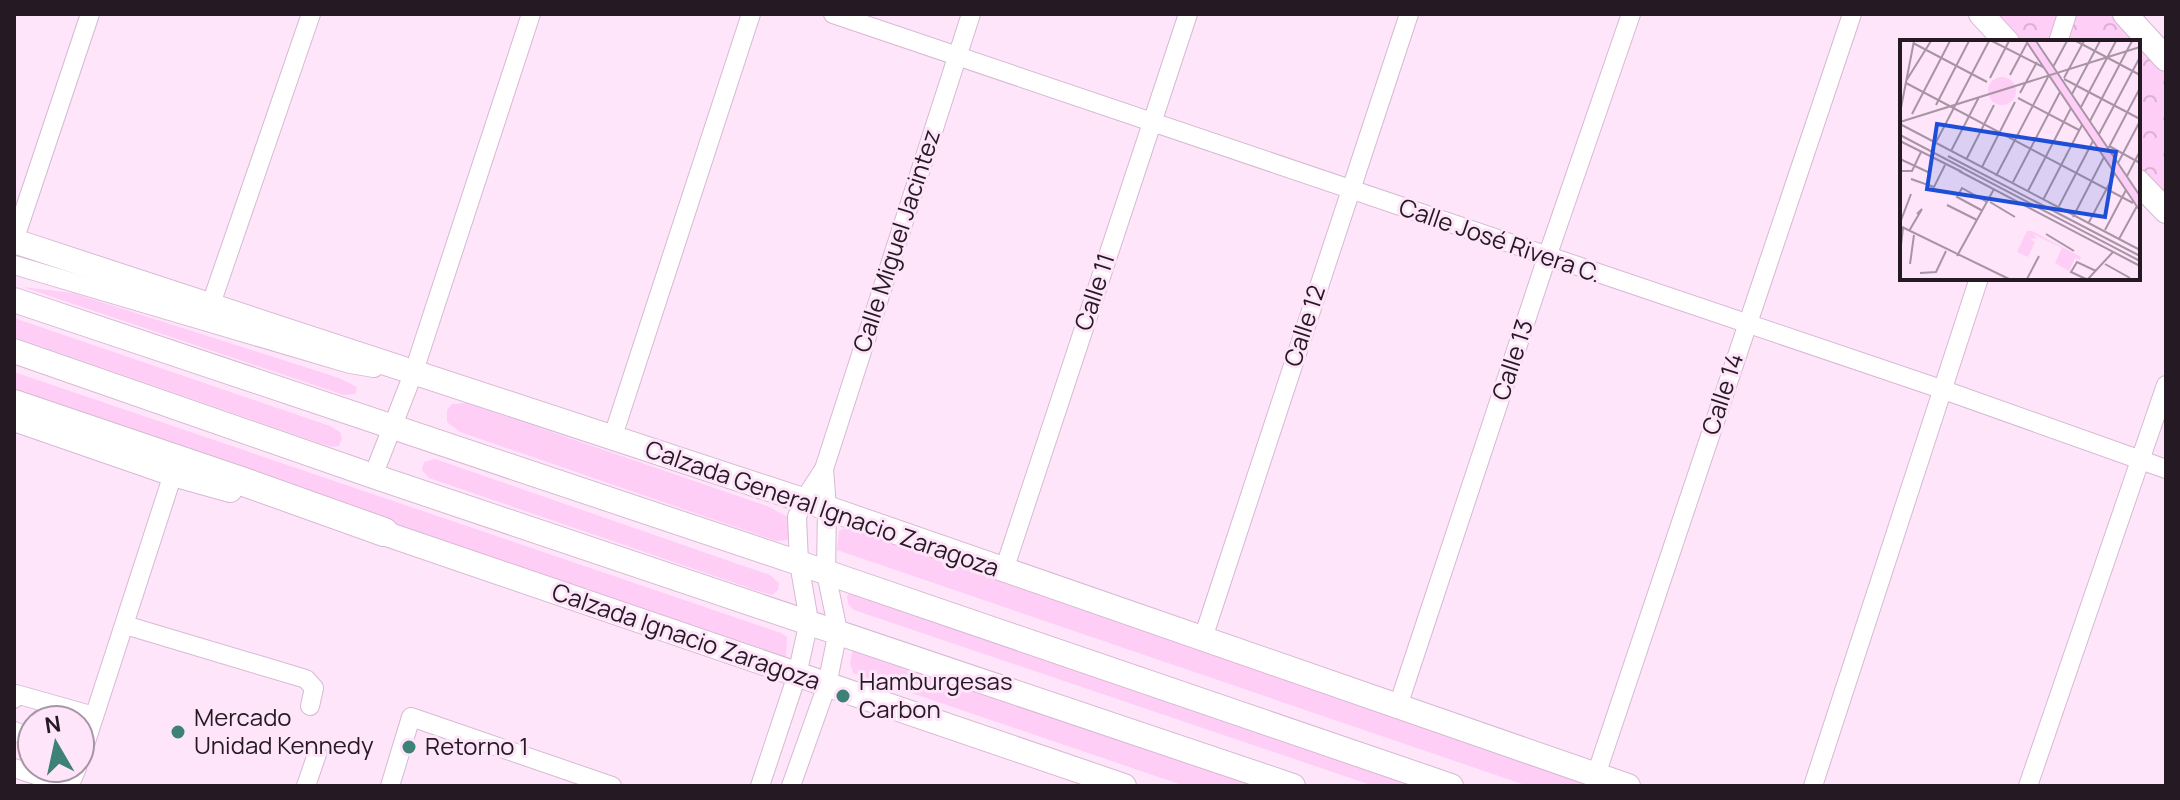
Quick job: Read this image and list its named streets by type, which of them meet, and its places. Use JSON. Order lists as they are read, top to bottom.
{
  "streets": {
    "main road": ["Calzada General Ignacio Zaragoza", "Calzada Ignacio Zaragoza"],
    "street": [
      "Calle Miguel Jacintez",
      "Calle José Rivera C.",
      "Calle 11",
      "Calle 12",
      "Calle 13",
      "Calle 14"
    ]
  },
  "crossings": [
    ["Calle Miguel Jacintez", "Calle José Rivera C."],
    ["Calle Miguel Jacintez", "Calzada General Ignacio Zaragoza"],
    ["Calle José Rivera C.", "Calle 11"],
    ["Calle José Rivera C.", "Calle 12"],
    ["Calle José Rivera C.", "Calle 13"],
    ["Calle José Rivera C.", "Calle 14"],
    ["Calle 11", "Calzada General Ignacio Zaragoza"],
    ["Calle 12", "Calzada General Ignacio Zaragoza"],
    ["Calle 13", "Calzada General Ignacio Zaragoza"],
    ["Calle 14", "Calzada General Ignacio Zaragoza"]
  ],
  "places": ["Hamburgesas Carbon", "Mercado Unidad Kennedy", "Retorno 1"],
  "north": "top"
}
